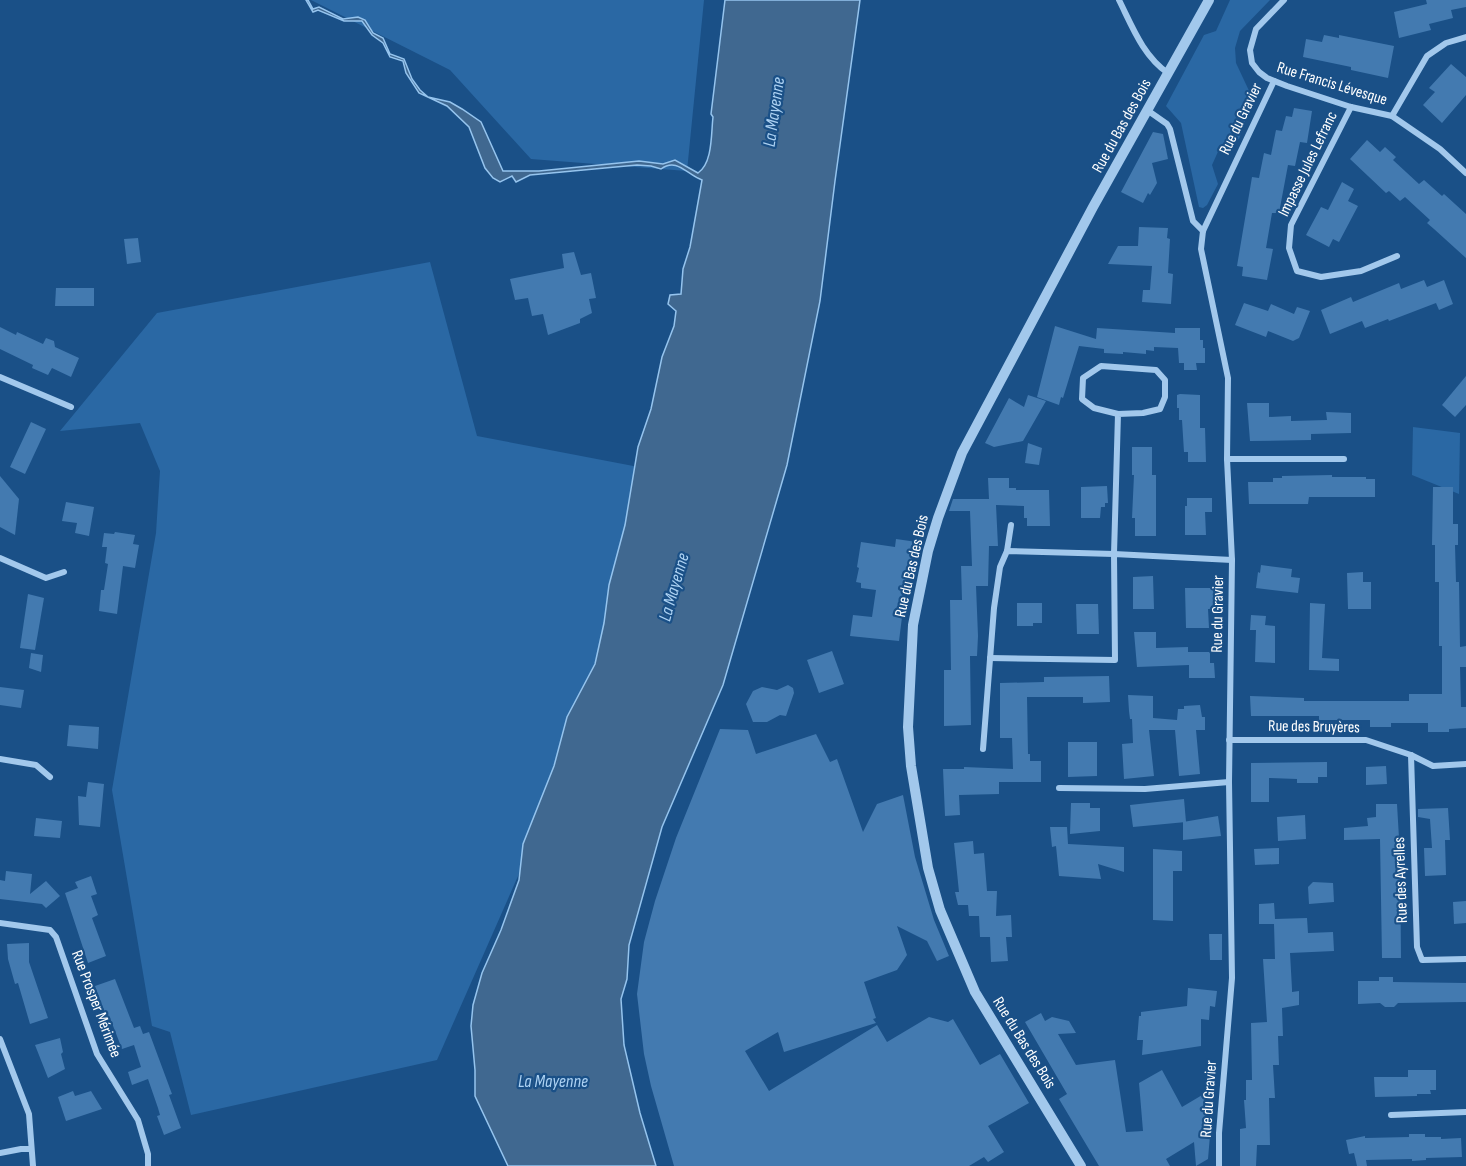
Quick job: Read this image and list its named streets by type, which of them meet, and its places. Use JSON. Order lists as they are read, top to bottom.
{
  "streets": {
    "street": [
      "Rue Francis Lévesque",
      "Rue du Gravier",
      "Rue du Bas des Bois",
      "Impasse Jules Lefranc",
      "Rue des Bruyères",
      "Rue des Ayrelles",
      "Rue Prosper Mérimée"
    ]
  },
  "crossings": [
    ["Rue Francis Lévesque", "Rue du Gravier"],
    ["Rue Francis Lévesque", "Impasse Jules Lefranc"],
    ["Rue du Gravier", "Rue des Bruyères"],
    ["Rue des Bruyères", "Rue des Ayrelles"]
  ],
  "water": ["La Mayenne"]
}
